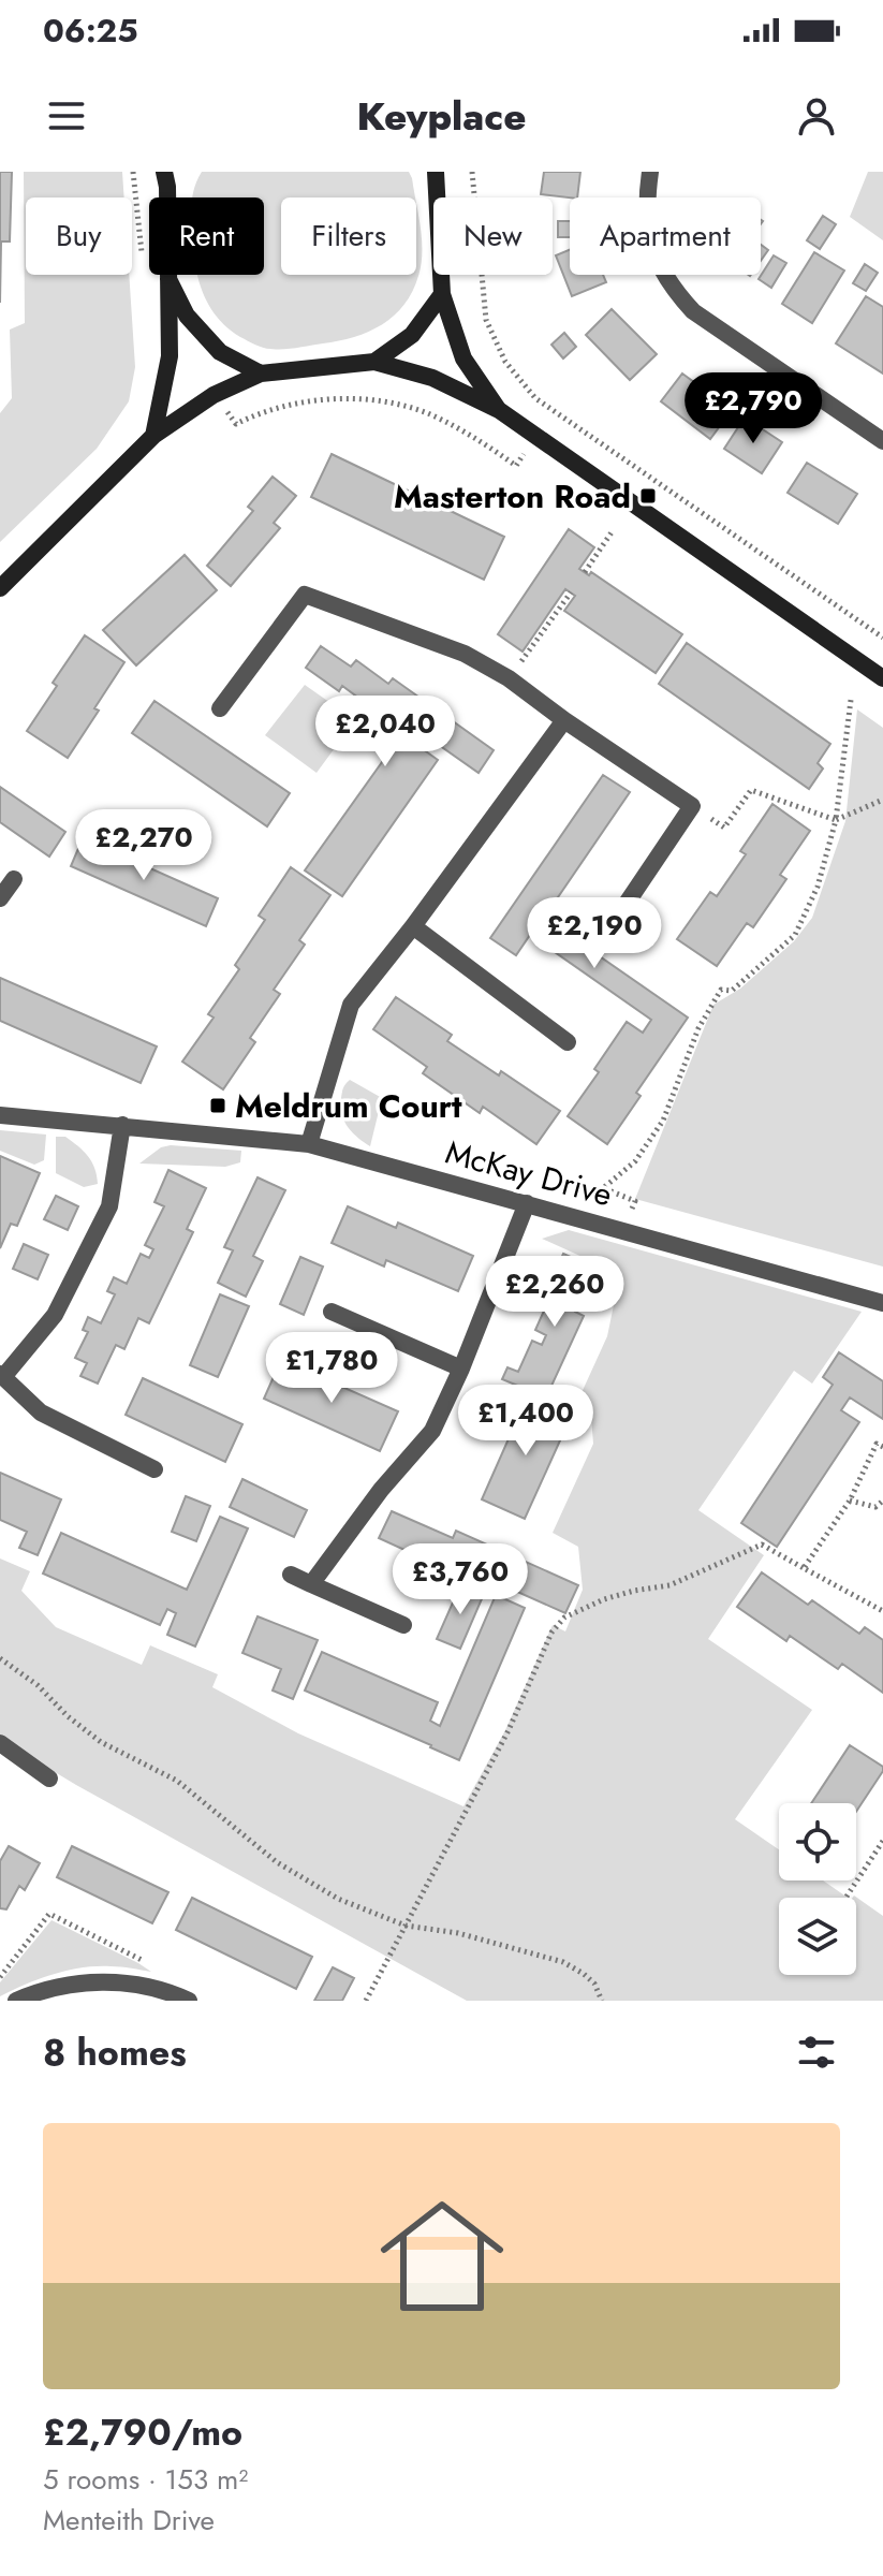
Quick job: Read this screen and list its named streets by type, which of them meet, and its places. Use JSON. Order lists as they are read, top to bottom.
{
  "streets": {
    "street": ["McKay Drive"]
  },
  "places": {
    "transit": ["Masterton Road", "Meldrum Court"]
  },
  "page": {
    "status": "06:25",
    "header": "Keyplace",
    "chip": [
      "Buy",
      "Rent",
      "Filters",
      "New",
      "Apartment"
    ],
    "price": [
      "£2,790",
      "£2,040",
      "£2,270",
      "£2,190",
      "£2,260",
      "£1,780",
      "£1,400",
      "£3,760"
    ],
    "heading": "8 homes",
    "list": [
      {
        "name": "£2,790/mo",
        "note": "5 rooms · 153 m² · Menteith Drive"
      }
    ]
  }
}
